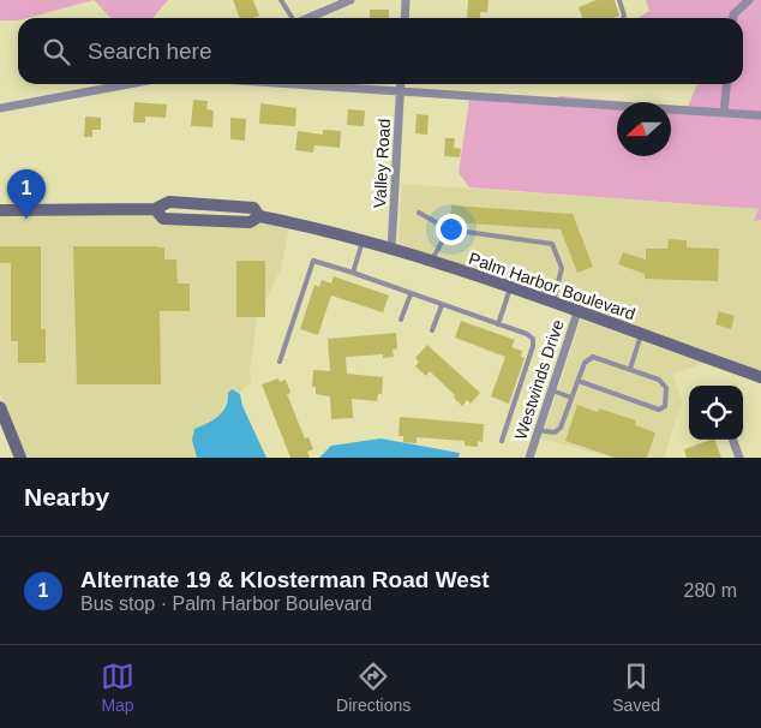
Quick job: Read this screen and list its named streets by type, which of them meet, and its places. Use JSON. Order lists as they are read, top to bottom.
{
  "streets": {
    "main road": ["Palm Harbor Boulevard"],
    "street": ["Valley Road", "Westwinds Drive"]
  },
  "crossings": [
    ["Valley Road", "Palm Harbor Boulevard"],
    ["Palm Harbor Boulevard", "Westwinds Drive"]
  ],
  "north": "left",
  "page": {
    "search": "Search here",
    "pins": "1",
    "heading": "Nearby",
    "list": [
      {
        "mark": "1",
        "name": "Alternate 19 & Klosterman Road West",
        "note": "Bus stop · Palm Harbor Boulevard",
        "value": "280 m"
      }
    ],
    "nav": ["Map", "Directions", "Saved"]
  }
}
